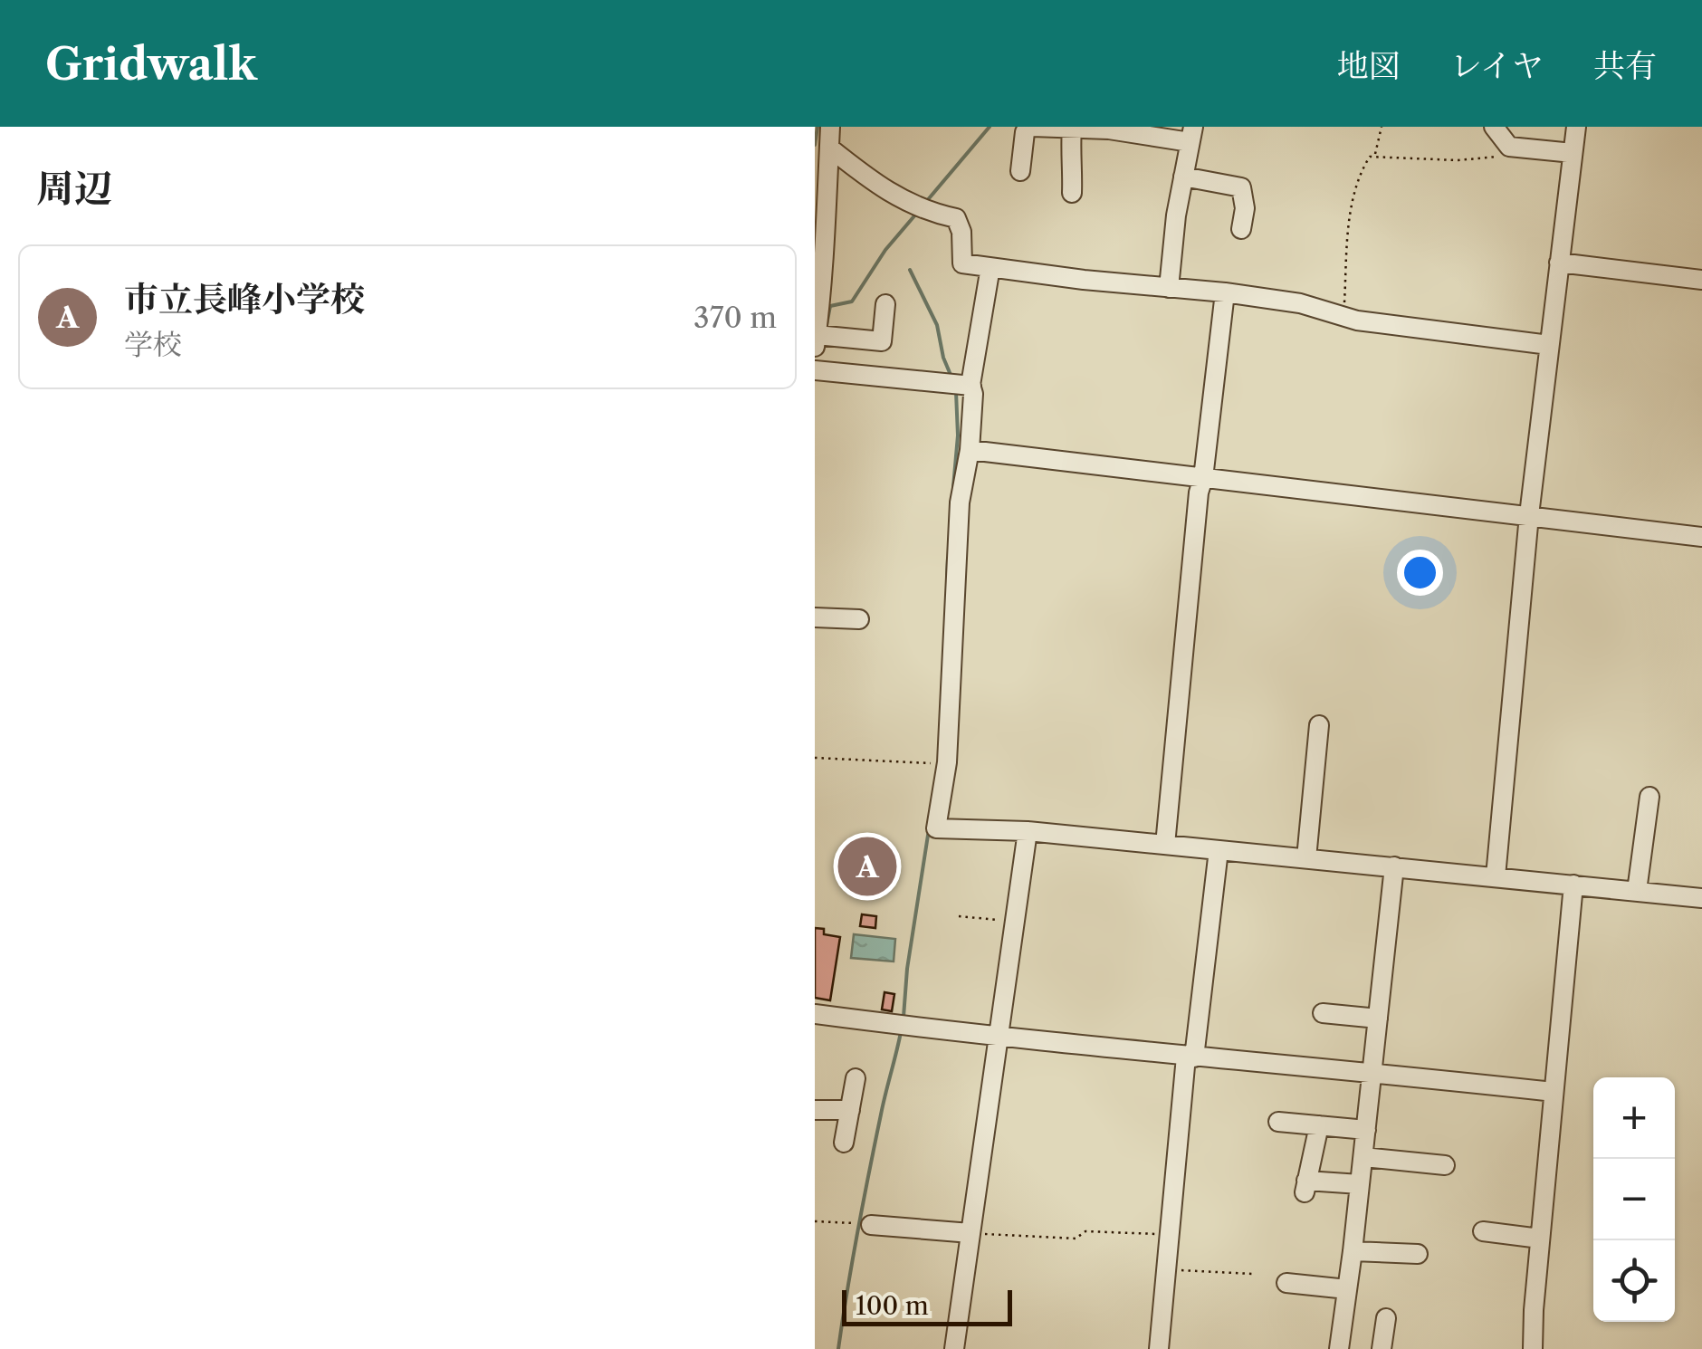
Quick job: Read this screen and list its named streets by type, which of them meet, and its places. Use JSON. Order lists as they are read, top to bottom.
{
  "scale_bar": "100 m",
  "page": {
    "header": "Gridwalk",
    "nav": ["地図", "レイヤ", "共有"],
    "heading": "周辺",
    "list": [
      {
        "mark": "A",
        "name": "市立長峰小学校",
        "note": "学校",
        "value": "370 m"
      }
    ],
    "pins": "A",
    "map_buttons": ["+", "−"],
    "scale": "100 m"
  }
}
